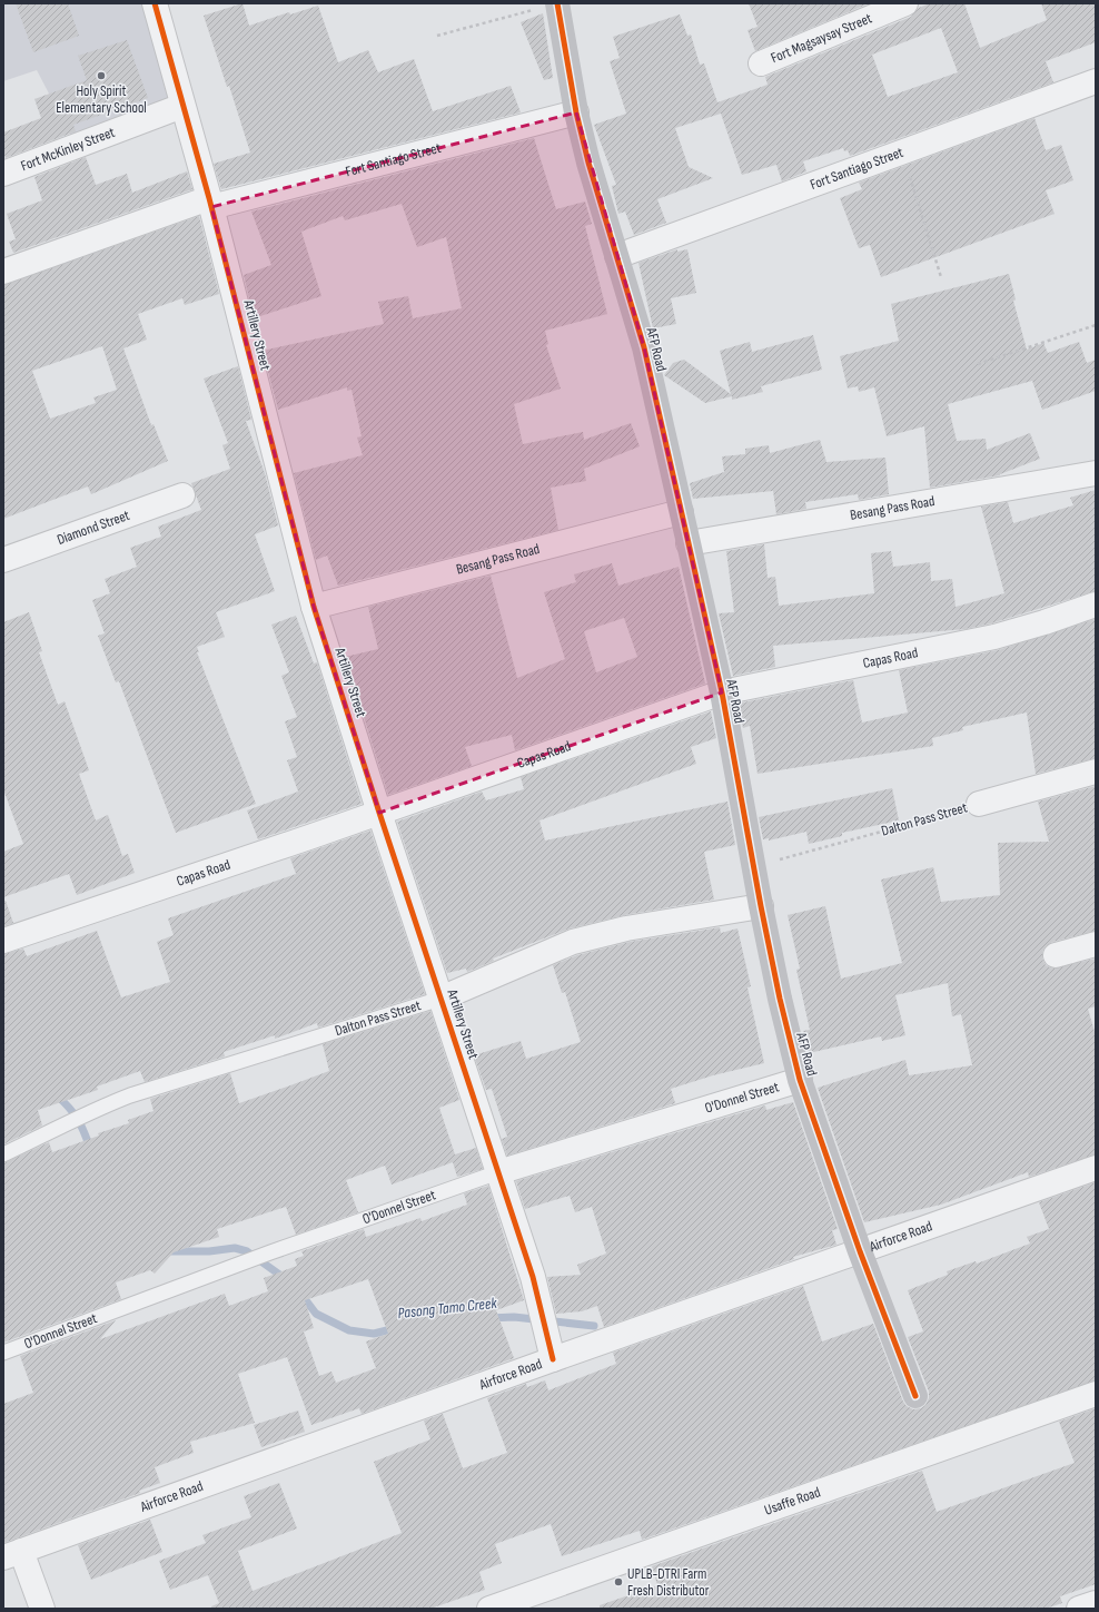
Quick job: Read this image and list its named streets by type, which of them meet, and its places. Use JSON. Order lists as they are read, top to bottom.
{
  "streets": {
    "street": [
      "Fort Magsaysay Street",
      "Fort McKinley Street",
      "Fort Santiago Street",
      "Artillery Street",
      "AFP Road",
      "Besang Pass Road",
      "Diamond Street",
      "Capas Road",
      "Dalton Pass Street",
      "O'Donnel Street",
      "Airforce Road",
      "Usaffe Road"
    ]
  },
  "crossings": [
    ["Fort McKinley Street", "Artillery Street"],
    ["Fort Santiago Street", "Artillery Street"],
    ["Fort Santiago Street", "AFP Road"],
    ["Artillery Street", "Besang Pass Road"],
    ["Artillery Street", "Capas Road"],
    ["Artillery Street", "Dalton Pass Street"],
    ["Artillery Street", "O'Donnel Street"],
    ["Artillery Street", "Airforce Road"],
    ["AFP Road", "Besang Pass Road"],
    ["AFP Road", "Capas Road"],
    ["AFP Road", "Dalton Pass Street"],
    ["AFP Road", "O'Donnel Street"],
    ["AFP Road", "Airforce Road"]
  ],
  "water": ["Pasong Tamo Creek"],
  "places": ["Holy Spirit Elementary School", "UPLB-DTRI Farm Fresh Distributor"]
}
